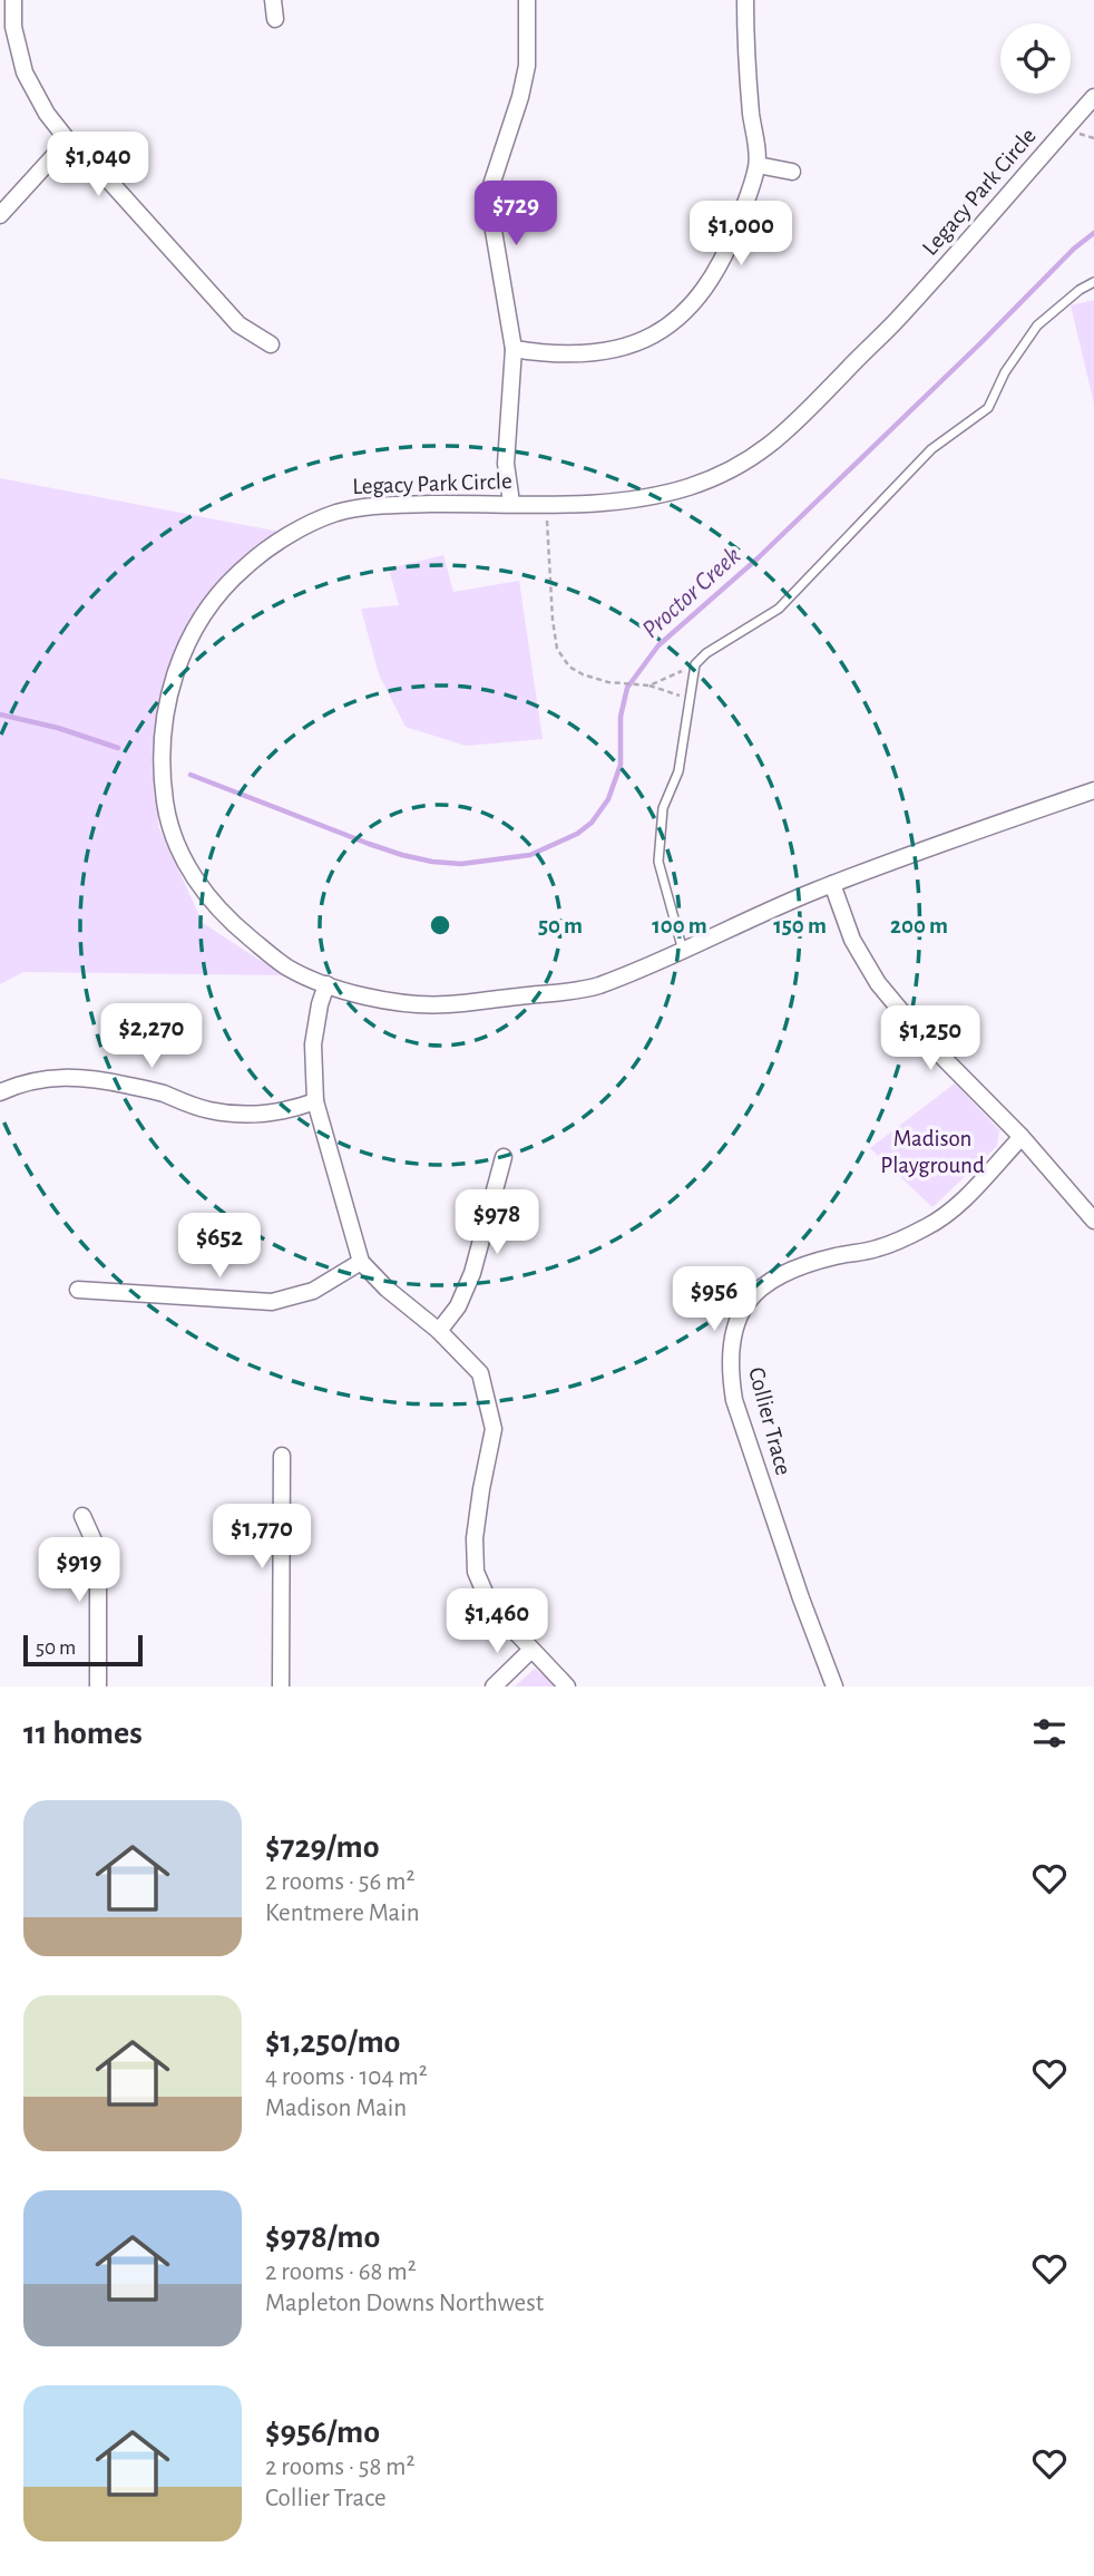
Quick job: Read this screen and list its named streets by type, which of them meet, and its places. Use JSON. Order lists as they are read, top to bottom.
{
  "streets": {
    "street": ["Legacy Park Circle", "Collier Trace"]
  },
  "water": ["Proctor Creek"],
  "parks": ["Madison Playground"],
  "scale_bar": "50 m",
  "page": {
    "price": [
      "$1,040",
      "$729",
      "$1,000",
      "$2,270",
      "$1,250",
      "$978",
      "$652",
      "$956",
      "$1,770",
      "$919",
      "$1,460"
    ],
    "scale": "50 m",
    "heading": "11 homes",
    "list": [
      {
        "name": "$729/mo",
        "note": "2 rooms · 56 m² · Kentmere Main"
      },
      {
        "name": "$1,250/mo",
        "note": "4 rooms · 104 m² · Madison Main"
      },
      {
        "name": "$978/mo",
        "note": "2 rooms · 68 m² · Mapleton Downs Northwest"
      },
      {
        "name": "$956/mo",
        "note": "2 rooms · 58 m² · Collier Trace"
      }
    ]
  },
  "rings": [
    "50 m",
    "100 m",
    "150 m",
    "200 m"
  ]
}
